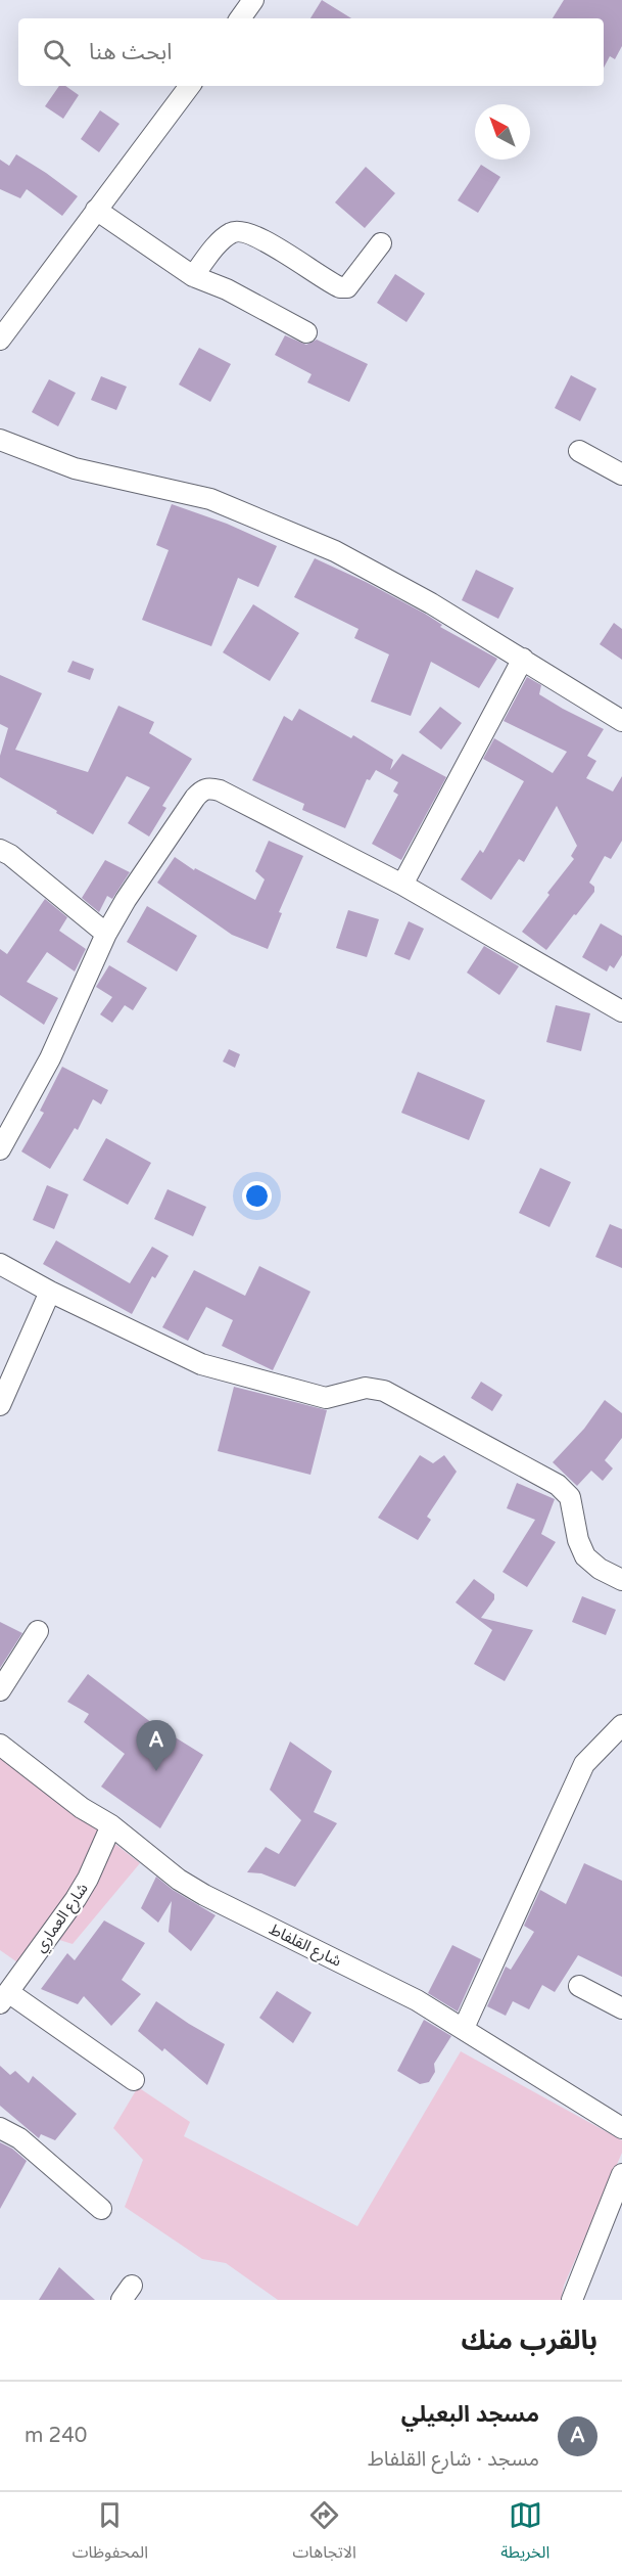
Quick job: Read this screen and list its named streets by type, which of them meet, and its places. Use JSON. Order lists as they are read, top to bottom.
{
  "streets": {
    "street": ["شارع العماري", "شارع القلفاط"]
  },
  "crossings": [
    ["شارع العماري", "شارع القلفاط"]
  ],
  "north": "top left",
  "page": {
    "search": "ابحث هنا",
    "pins": "A",
    "heading": "بالقرب منك",
    "list": [
      {
        "mark": "A",
        "name": "مسجد البعيلي",
        "note": "مسجد · شارع القلفاط",
        "value": "240 m"
      }
    ],
    "nav": ["الخريطة", "الاتجاهات", "المحفوظات"]
  }
}
